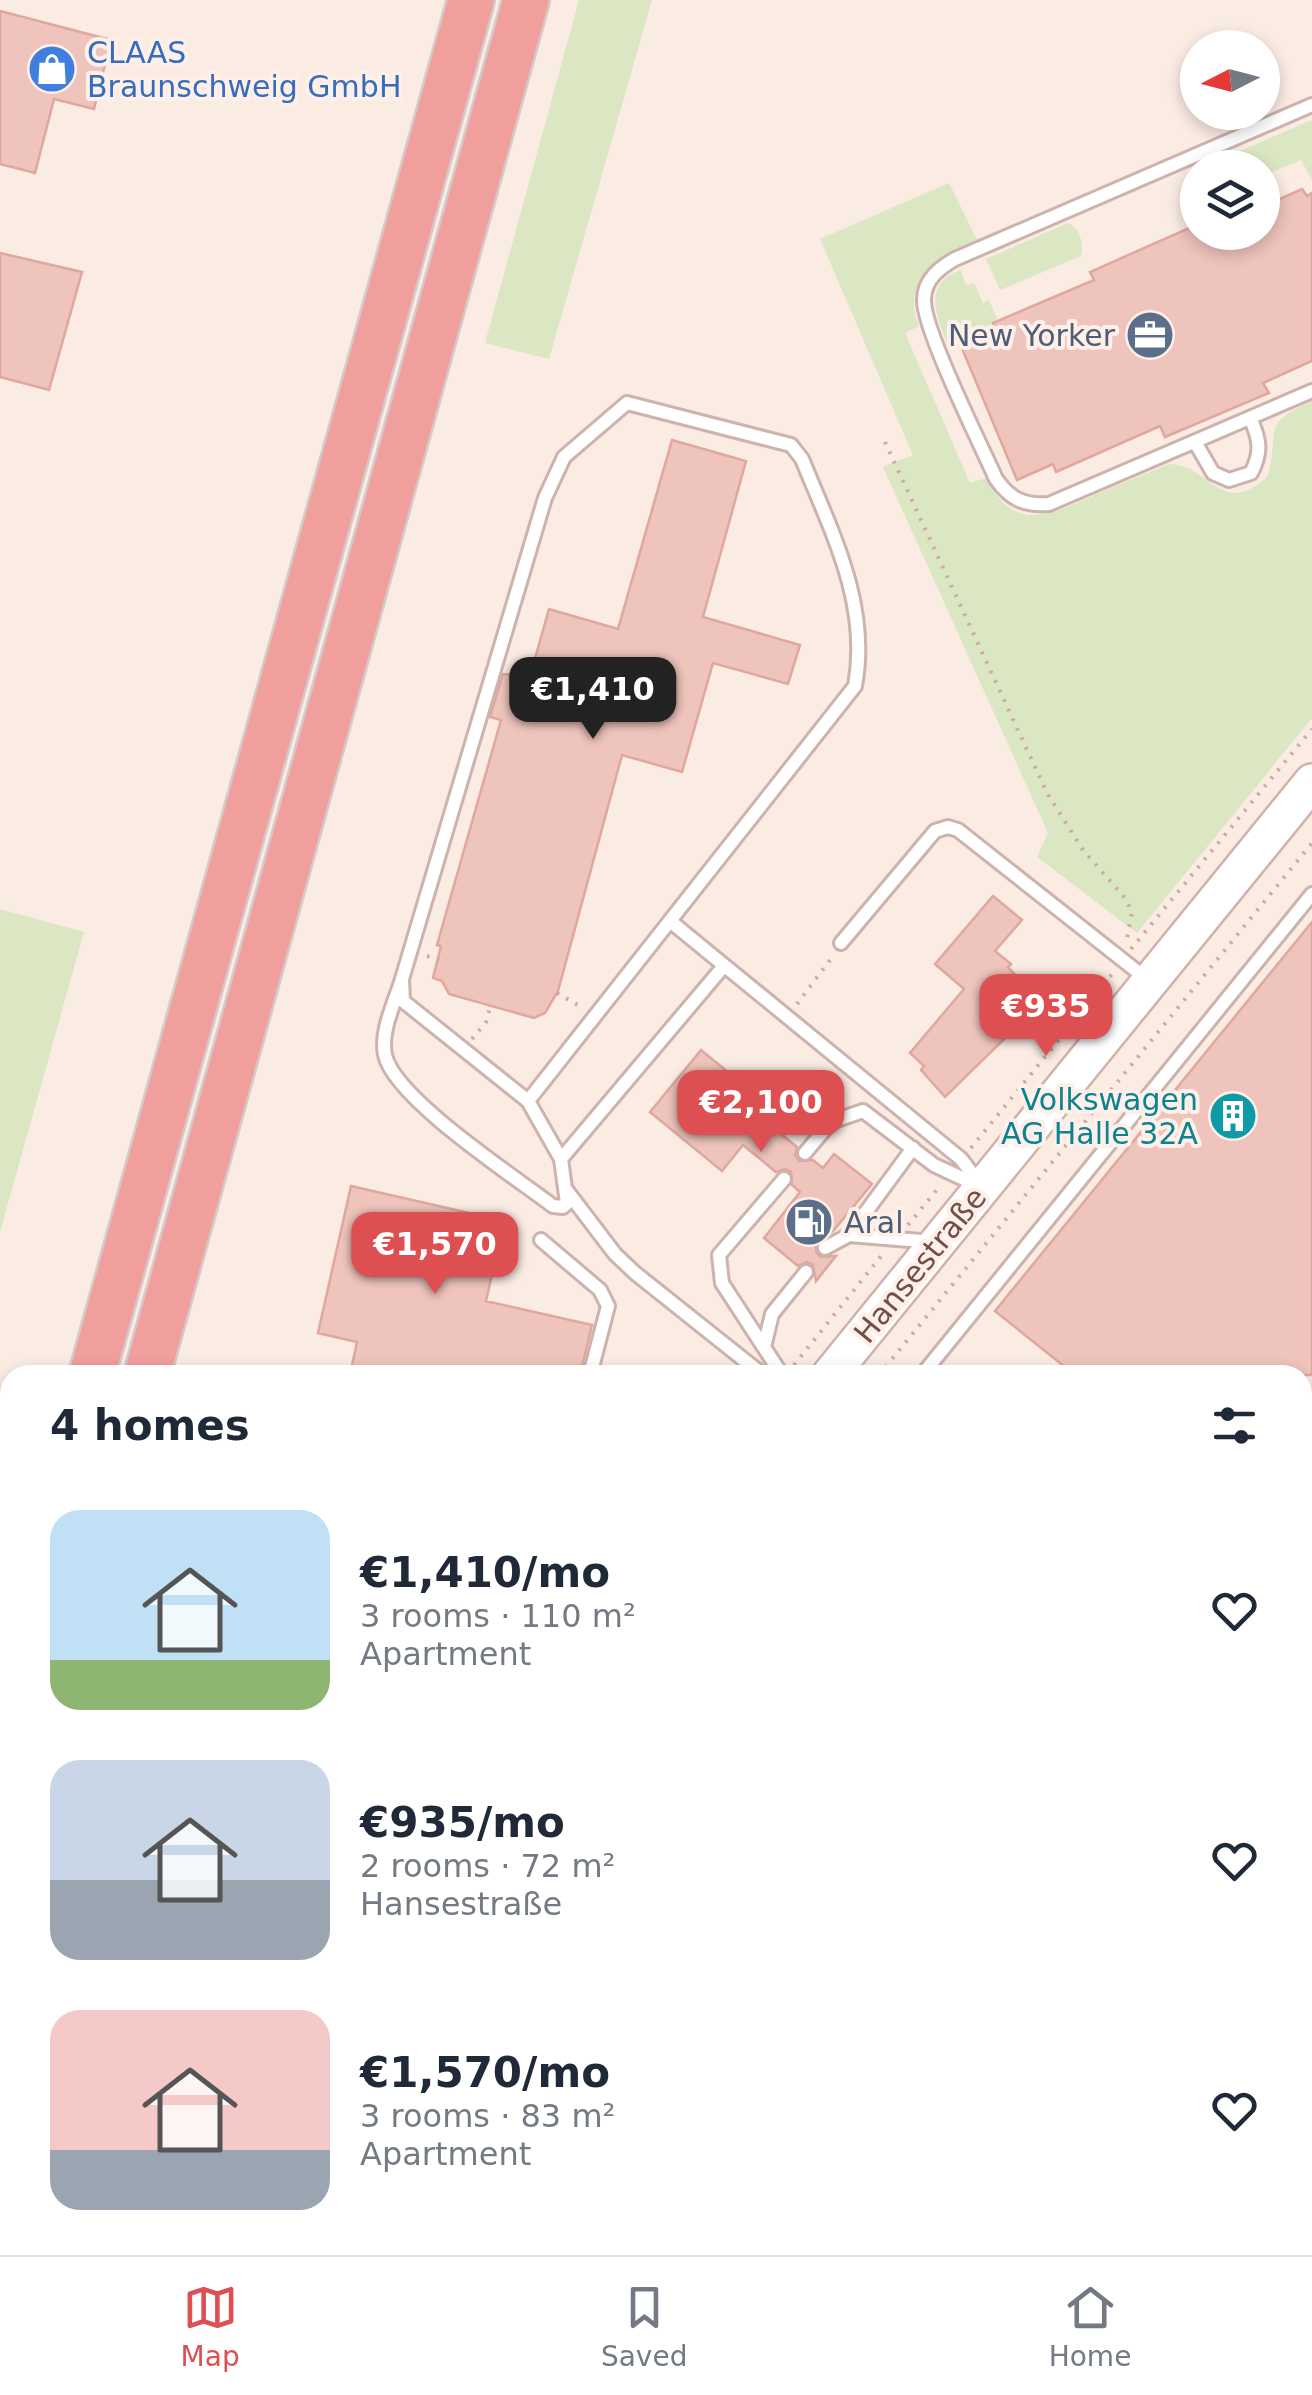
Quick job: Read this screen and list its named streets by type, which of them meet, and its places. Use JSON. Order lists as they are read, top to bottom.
{
  "streets": {
    "main road": ["Hansestraße"]
  },
  "places": {
    "shop": ["CLAAS Braunschweig GmbH"],
    "office": ["New Yorker"],
    "building": ["Volkswagen AG Halle 32A"],
    "fuel station": ["Aral"]
  },
  "north": "left",
  "page": {
    "price": [
      "€1,410",
      "€935",
      "€2,100",
      "€1,570"
    ],
    "heading": "4 homes",
    "list": [
      {
        "name": "€1,410/mo",
        "note": "3 rooms · 110 m² · Apartment"
      },
      {
        "name": "€935/mo",
        "note": "2 rooms · 72 m² · Hansestraße"
      },
      {
        "name": "€1,570/mo",
        "note": "3 rooms · 83 m² · Apartment"
      }
    ],
    "tabs": ["Map", "Saved", "Home"]
  }
}
